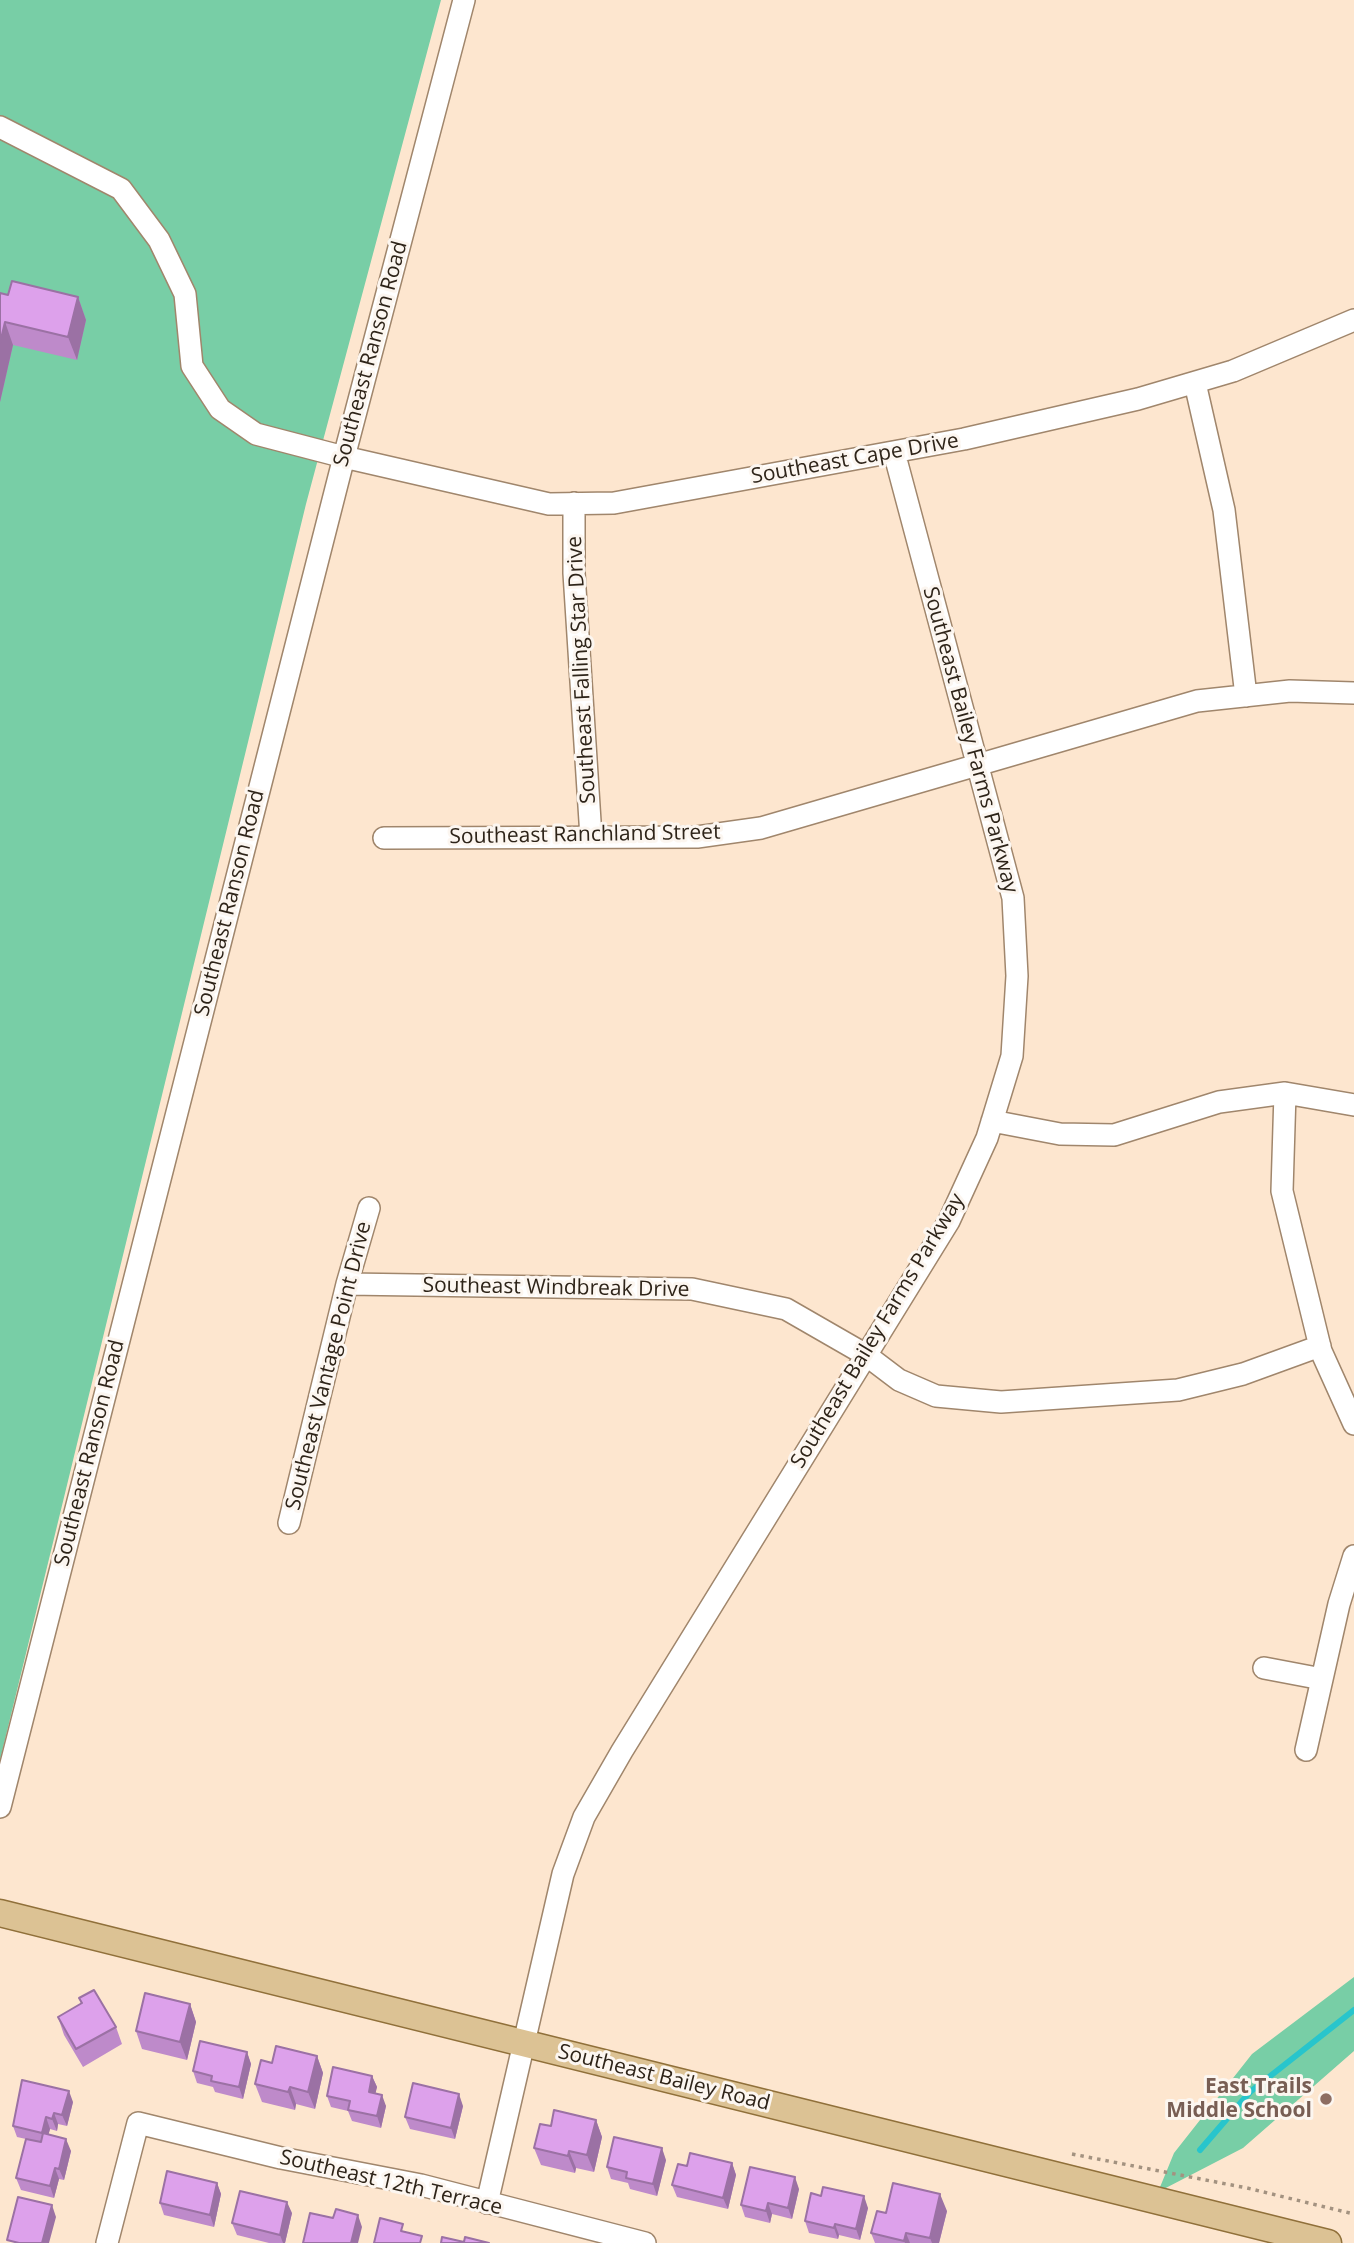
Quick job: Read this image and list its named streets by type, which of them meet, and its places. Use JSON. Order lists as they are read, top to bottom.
{
  "streets": {
    "main road": ["Southeast Bailey Road"],
    "street": [
      "Southeast Ranson Road",
      "Southeast Cape Drive",
      "Southeast Falling Star Drive",
      "Southeast Bailey Farms Parkway",
      "Southeast Ranchland Street",
      "Southeast Windbreak Drive",
      "Southeast Vantage Point Drive",
      "Southeast 12th Terrace"
    ]
  },
  "crossings": [
    ["Southeast Ranson Road", "Southeast Cape Drive"],
    ["Southeast Cape Drive", "Southeast Falling Star Drive"],
    ["Southeast Cape Drive", "Southeast Bailey Farms Parkway"],
    ["Southeast Falling Star Drive", "Southeast Ranchland Street"],
    ["Southeast Bailey Farms Parkway", "Southeast Ranchland Street"],
    ["Southeast Bailey Farms Parkway", "Southeast Windbreak Drive"],
    ["Southeast Bailey Farms Parkway", "Southeast Bailey Road"],
    ["Southeast Bailey Farms Parkway", "Southeast 12th Terrace"],
    ["Southeast Windbreak Drive", "Southeast Vantage Point Drive"]
  ],
  "places": ["East Trails Middle School"]
}
